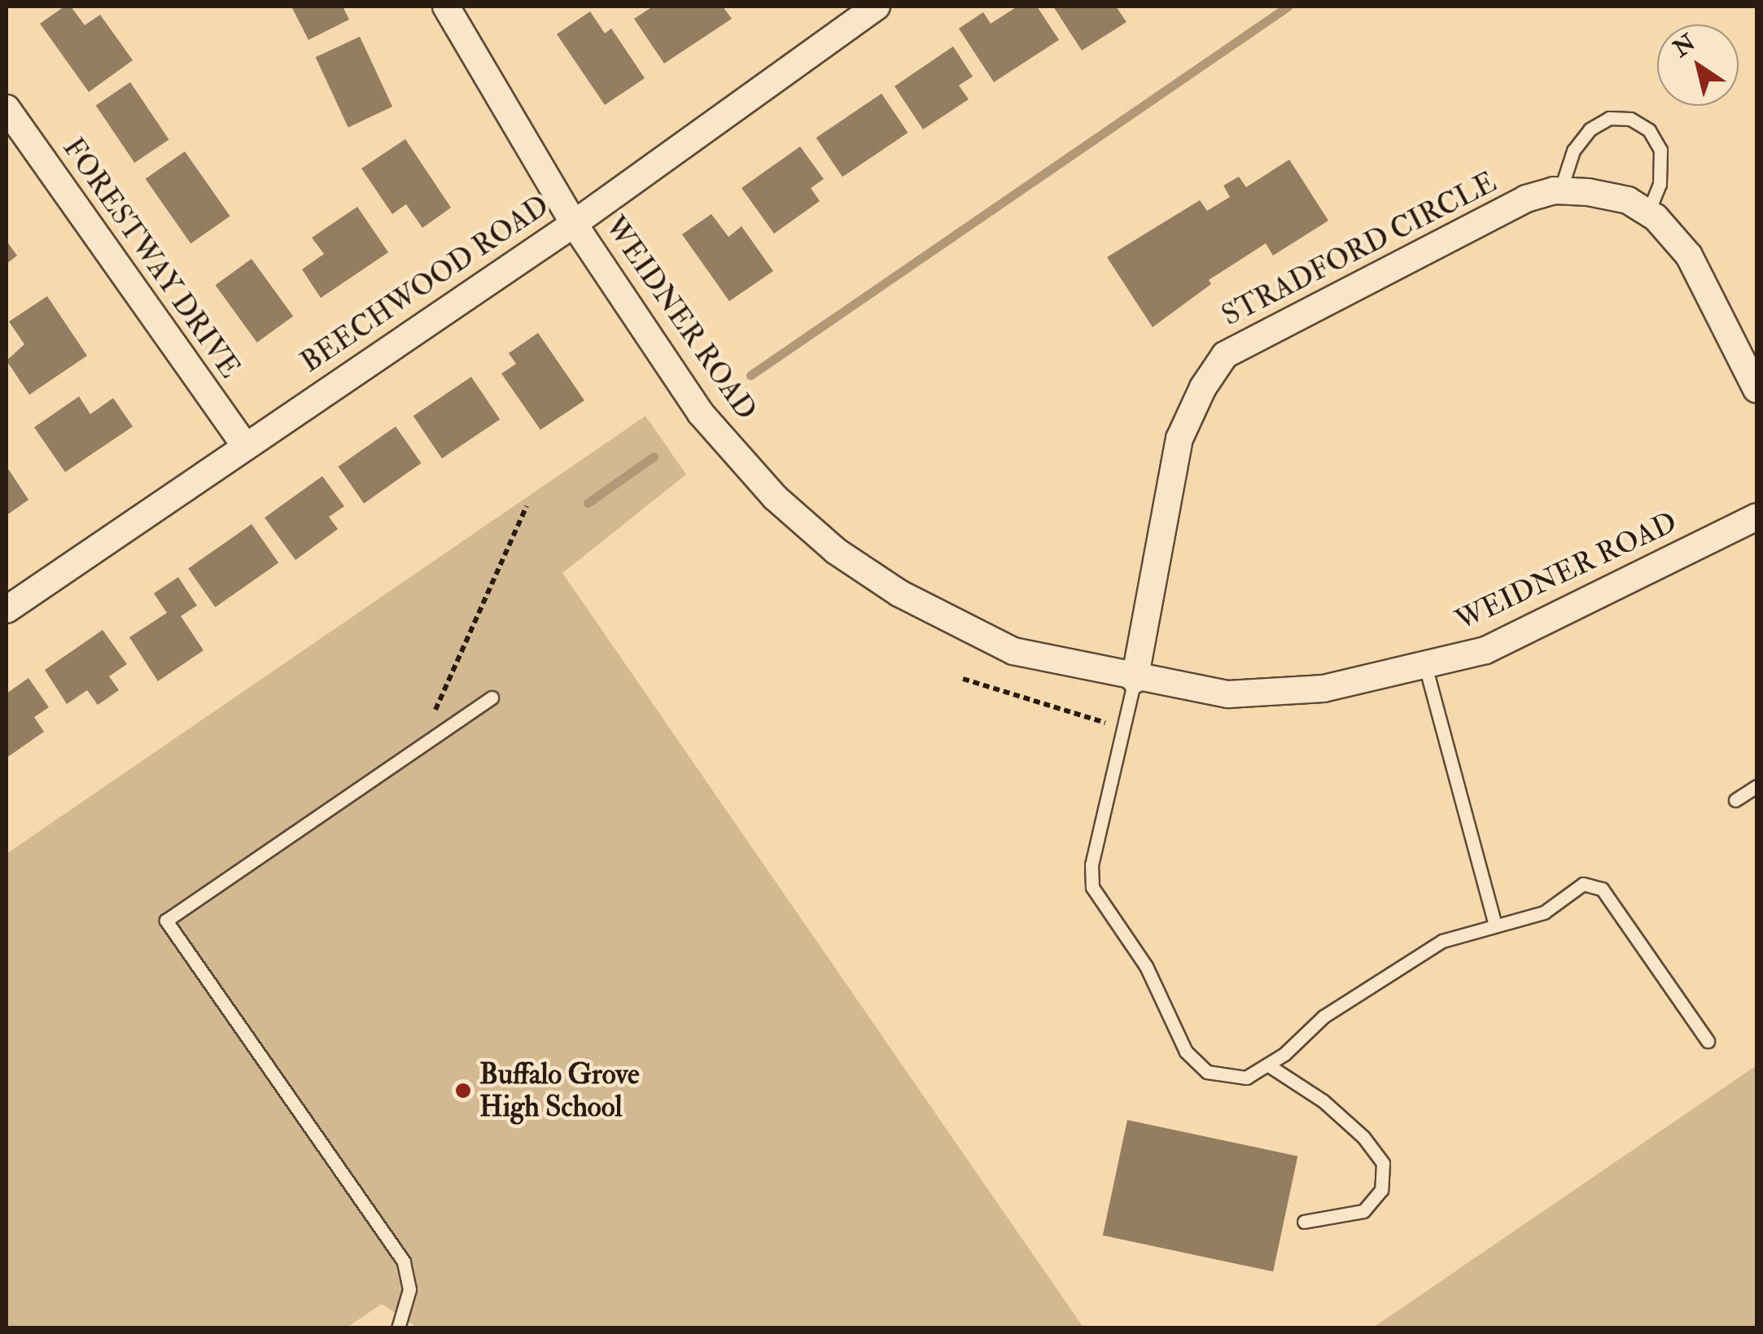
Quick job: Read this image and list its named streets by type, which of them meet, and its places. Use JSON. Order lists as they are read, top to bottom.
{
  "streets": {
    "street": [
      "STRADFORD CIRCLE",
      "FORESTWAY DRIVE",
      "BEECHWOOD ROAD",
      "WEIDNER ROAD"
    ]
  },
  "crossings": [
    ["STRADFORD CIRCLE", "WEIDNER ROAD"],
    ["FORESTWAY DRIVE", "BEECHWOOD ROAD"],
    ["BEECHWOOD ROAD", "WEIDNER ROAD"]
  ],
  "places": ["Buffalo Grove High School"],
  "north": "top left"
}
